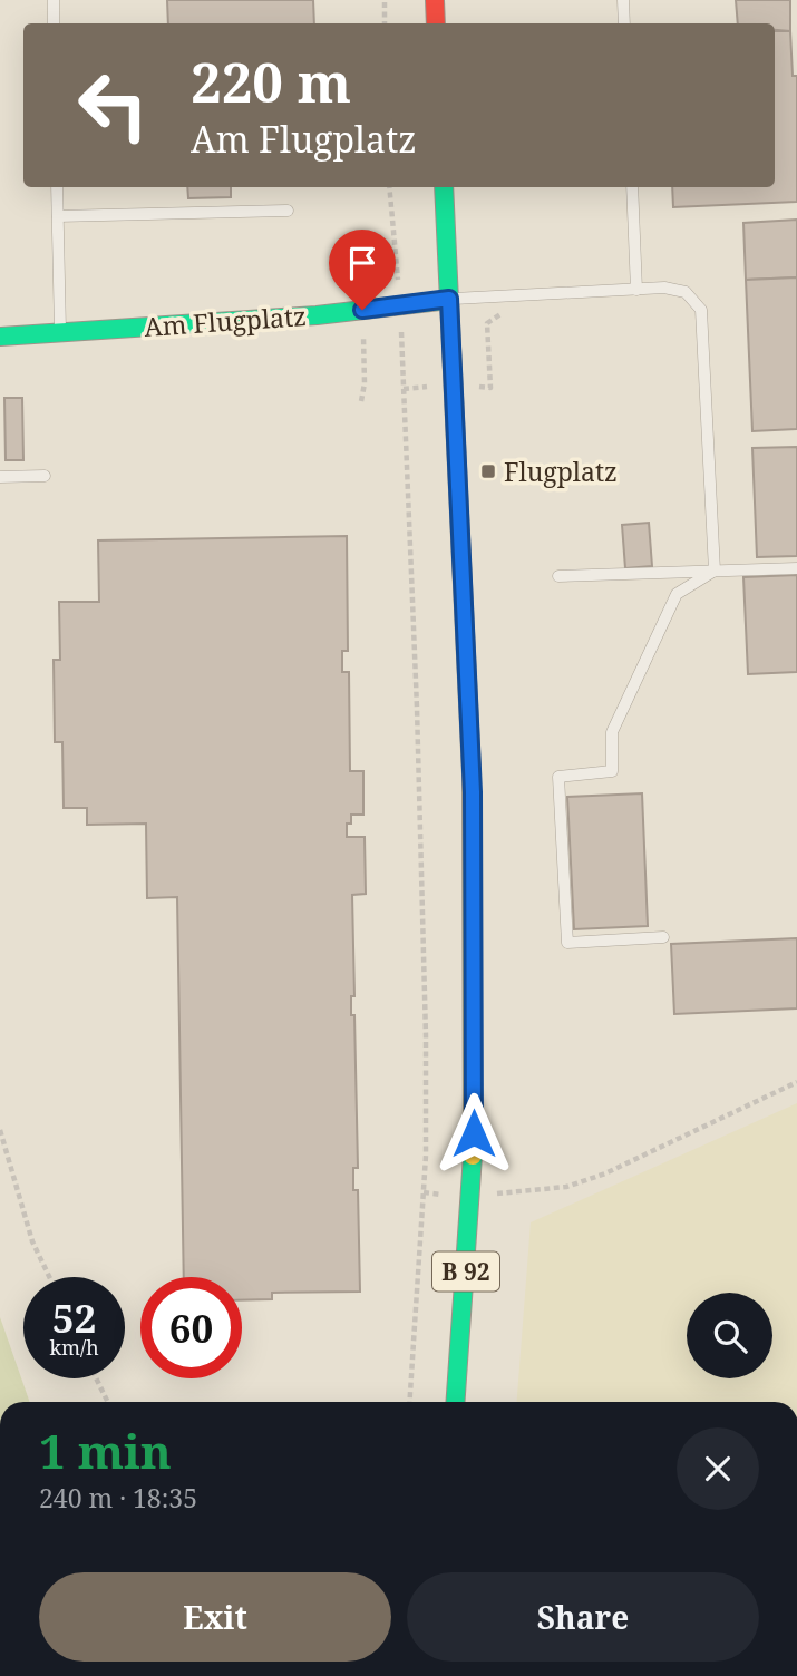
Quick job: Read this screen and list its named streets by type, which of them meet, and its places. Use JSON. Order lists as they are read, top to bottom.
{
  "streets": {
    "main road": ["Am Flugplatz", "B 92"]
  },
  "crossings": [
    ["Am Flugplatz", "B 92"]
  ],
  "places": {
    "transit": ["Flugplatz"]
  },
  "page": {
    "turn": ["220 m", "Am Flugplatz"],
    "speed": "52 km/h",
    "limit": "60",
    "heading": ["1 min", "240 m · 18:35"],
    "buttons": ["Exit", "Share"]
  }
}
